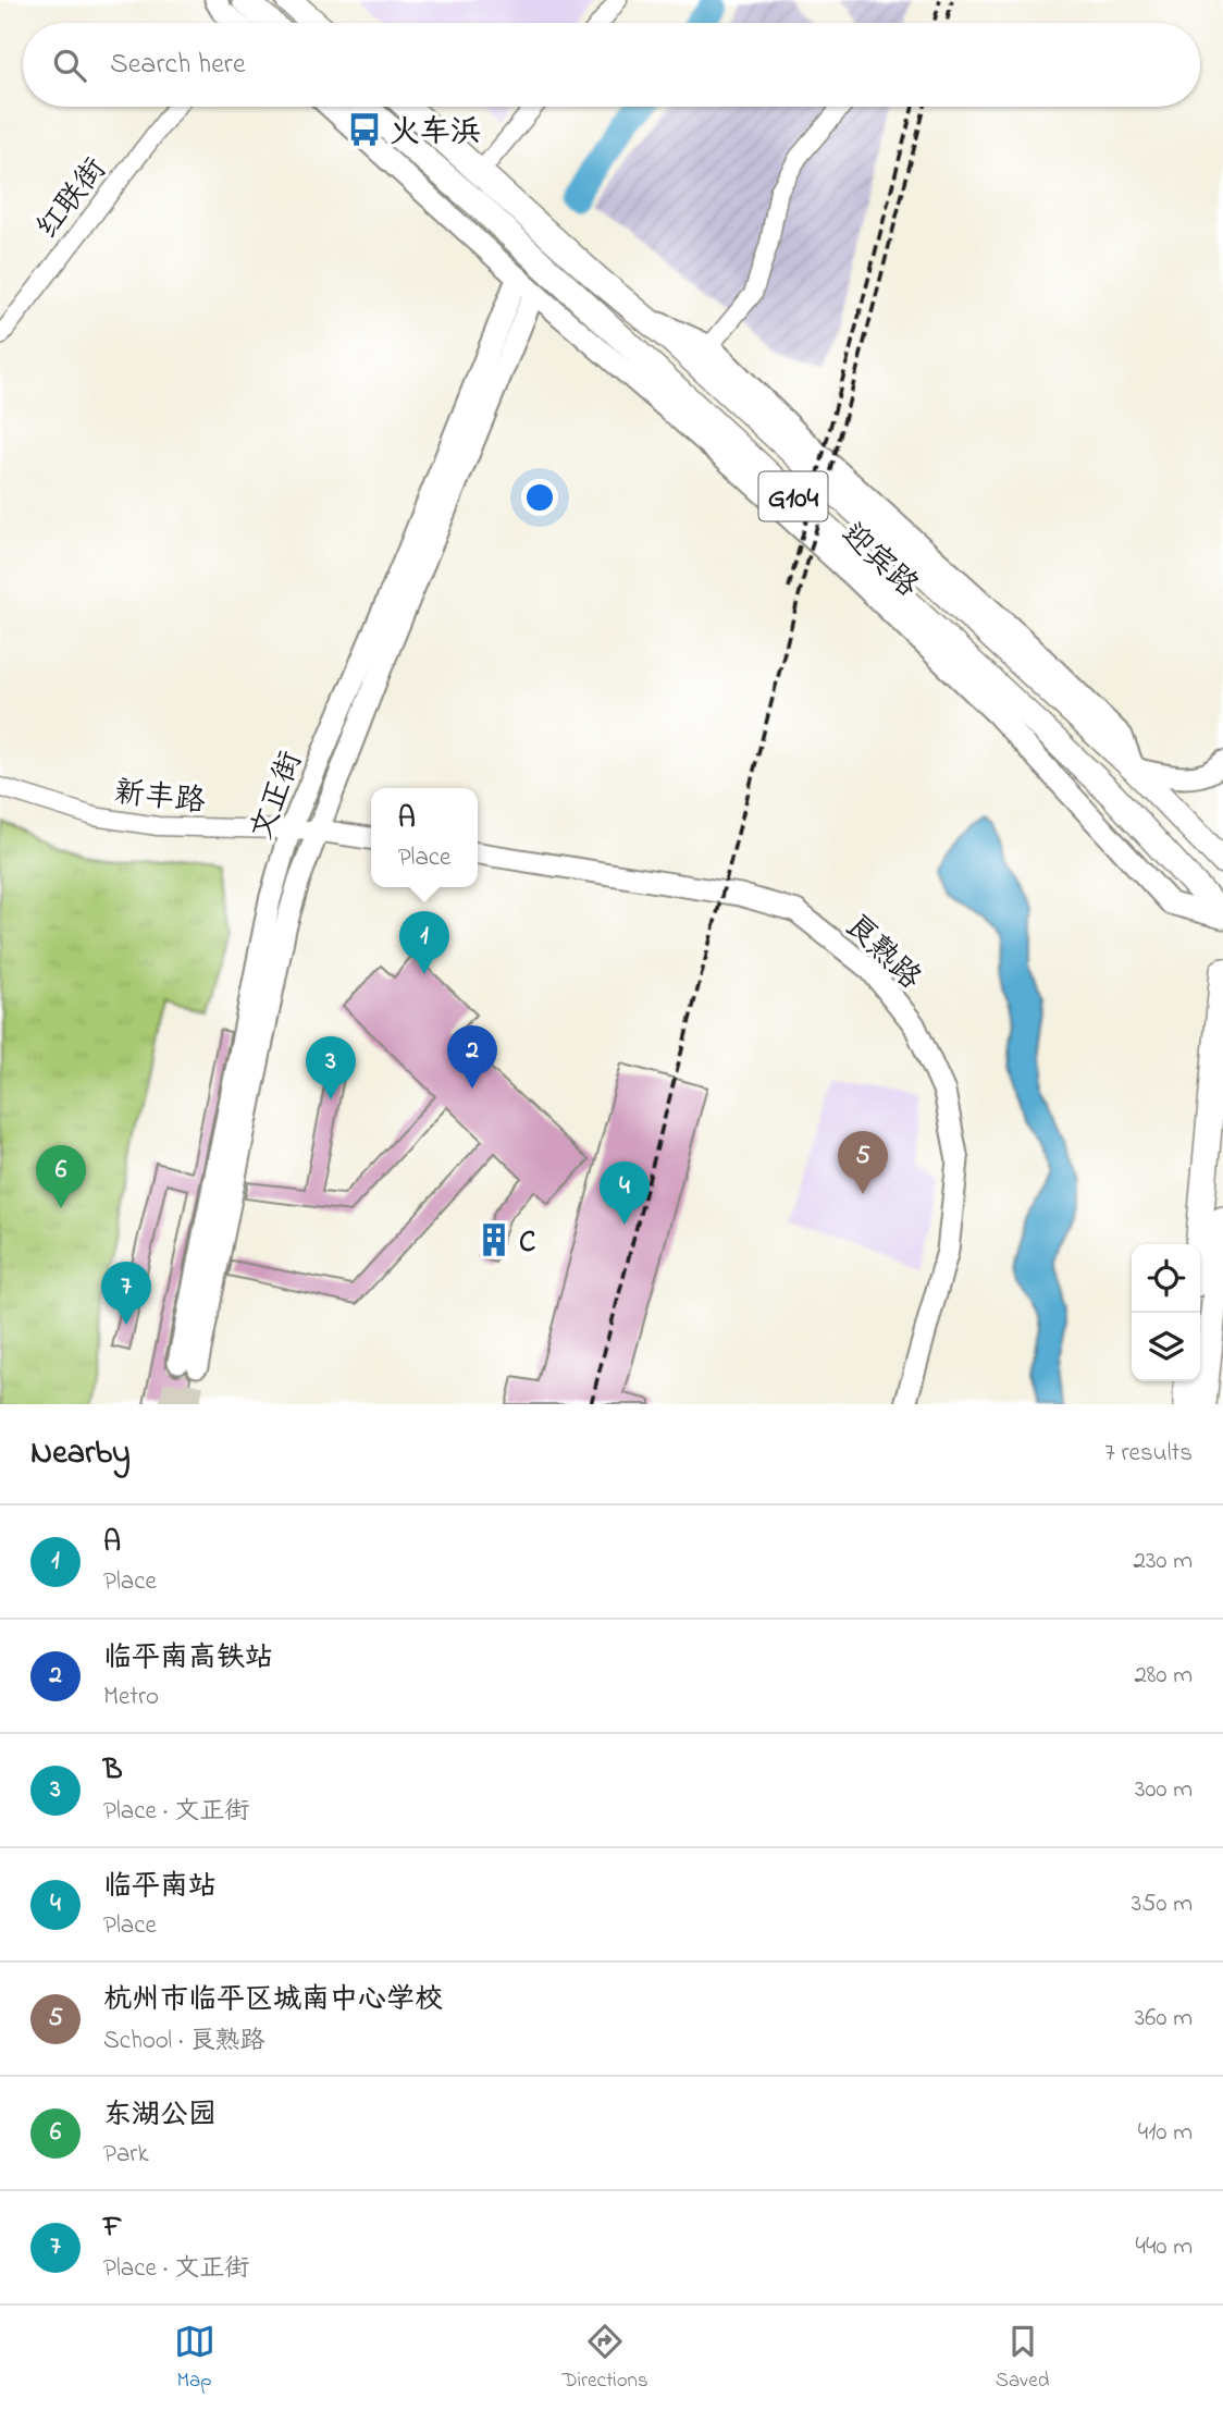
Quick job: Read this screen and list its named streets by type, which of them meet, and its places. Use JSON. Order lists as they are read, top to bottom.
{
  "streets": {
    "highway": ["G104", "迎宾路"],
    "main road": ["文正街", "良熟路"],
    "street": ["红联街", "新丰路"]
  },
  "crossings": [
    ["迎宾路", "文正街"],
    ["新丰路", "文正街"]
  ],
  "places": {
    "bus stop": ["火车浜"],
    "building": ["C"]
  },
  "page": {
    "search": "Search here",
    "popup": ["A", "Place"],
    "pins": [
      "1",
      "2",
      "3",
      "5",
      "6",
      "4",
      "7"
    ],
    "heading": ["Nearby", "7 results"],
    "list": [
      {
        "mark": "1",
        "name": "A",
        "note": "Place",
        "value": "230 m"
      },
      {
        "mark": "2",
        "name": "临平南高铁站",
        "note": "Metro",
        "value": "280 m"
      },
      {
        "mark": "3",
        "name": "B",
        "note": "Place · 文正街",
        "value": "300 m"
      },
      {
        "mark": "4",
        "name": "临平南站",
        "note": "Place",
        "value": "350 m"
      },
      {
        "mark": "5",
        "name": "杭州市临平区城南中心学校",
        "note": "School · 良熟路",
        "value": "360 m"
      },
      {
        "mark": "6",
        "name": "东湖公园",
        "note": "Park",
        "value": "410 m"
      },
      {
        "mark": "7",
        "name": "F",
        "note": "Place · 文正街",
        "value": "440 m"
      }
    ],
    "nav": ["Map", "Directions", "Saved"]
  }
}
